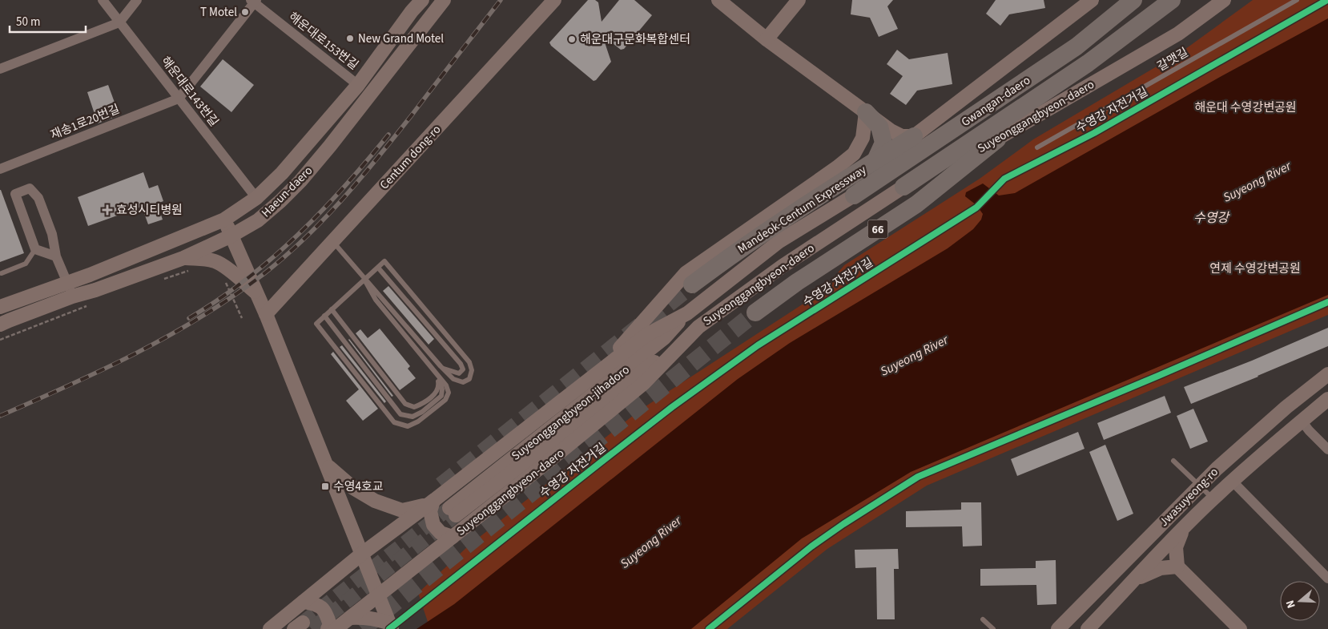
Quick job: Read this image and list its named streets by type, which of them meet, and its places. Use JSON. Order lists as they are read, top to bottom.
{
  "streets": {
    "highway": ["Gwangan-daero", "Mandeok-Centum Expressway", "66"],
    "main road": [
      "Suyeonggangbyeon-daero",
      "Centum dong-ro",
      "Haeun-daero",
      "Suyeonggangbyeon-jihadoro",
      "Jwasuyeong-ro"
    ],
    "street": ["해운대로153번길", "해운대로143번길", "재송1로20번길"],
    "lane": ["갈맷길"],
    "cycle path": ["수영강 자전거길"]
  },
  "crossings": [
    ["해운대로153번길", "해운대로143번길"],
    ["해운대로153번길", "재송1로20번길"],
    ["해운대로153번길", "Haeun-daero"],
    ["해운대로143번길", "재송1로20번길"],
    ["해운대로143번길", "Haeun-daero"],
    ["Gwangan-daero", "Suyeonggangbyeon-daero"],
    ["Suyeonggangbyeon-daero", "Mandeok-Centum Expressway"],
    ["Suyeonggangbyeon-daero", "66"],
    ["Suyeonggangbyeon-daero", "Suyeonggangbyeon-jihadoro"]
  ],
  "water": ["Suyeong River", "수영강"],
  "parks": ["해운대 수영강변공원", "연제 수영강변공원"],
  "places": {
    "other": ["T Motel", "New Grand Motel", "해운대구문화복합센터"],
    "health": ["효성시티병원"],
    "transit": ["수영4호교"]
  },
  "scale_bar": "50 m",
  "north": "left"
}
